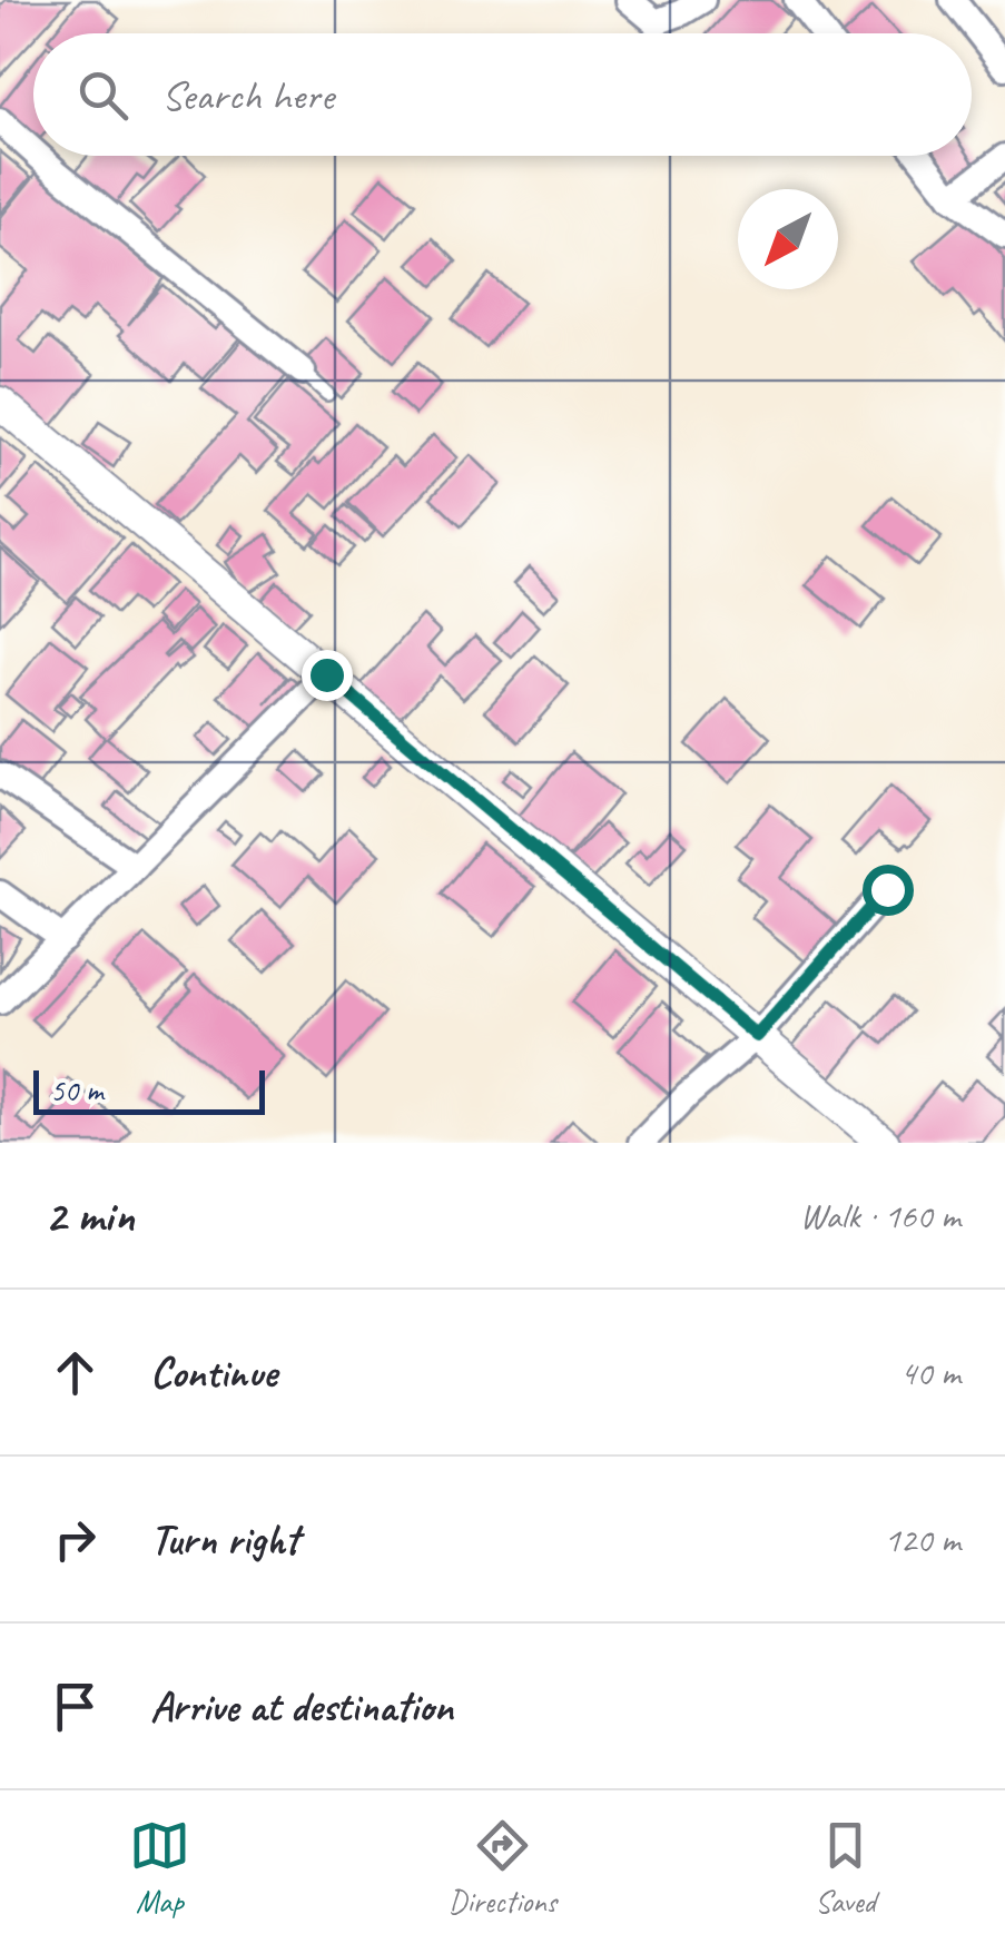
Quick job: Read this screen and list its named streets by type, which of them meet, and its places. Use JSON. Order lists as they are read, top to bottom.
{
  "scale_bar": "50 m",
  "north": "bottom left",
  "page": {
    "search": "Search here",
    "scale": "50 m",
    "heading": ["2 min", "Walk · 160 m"],
    "list": [
      ["Continue", "40 m"],
      ["Turn right", "120 m"],
      "Arrive at destination"
    ],
    "nav": ["Map", "Directions", "Saved"]
  }
}
